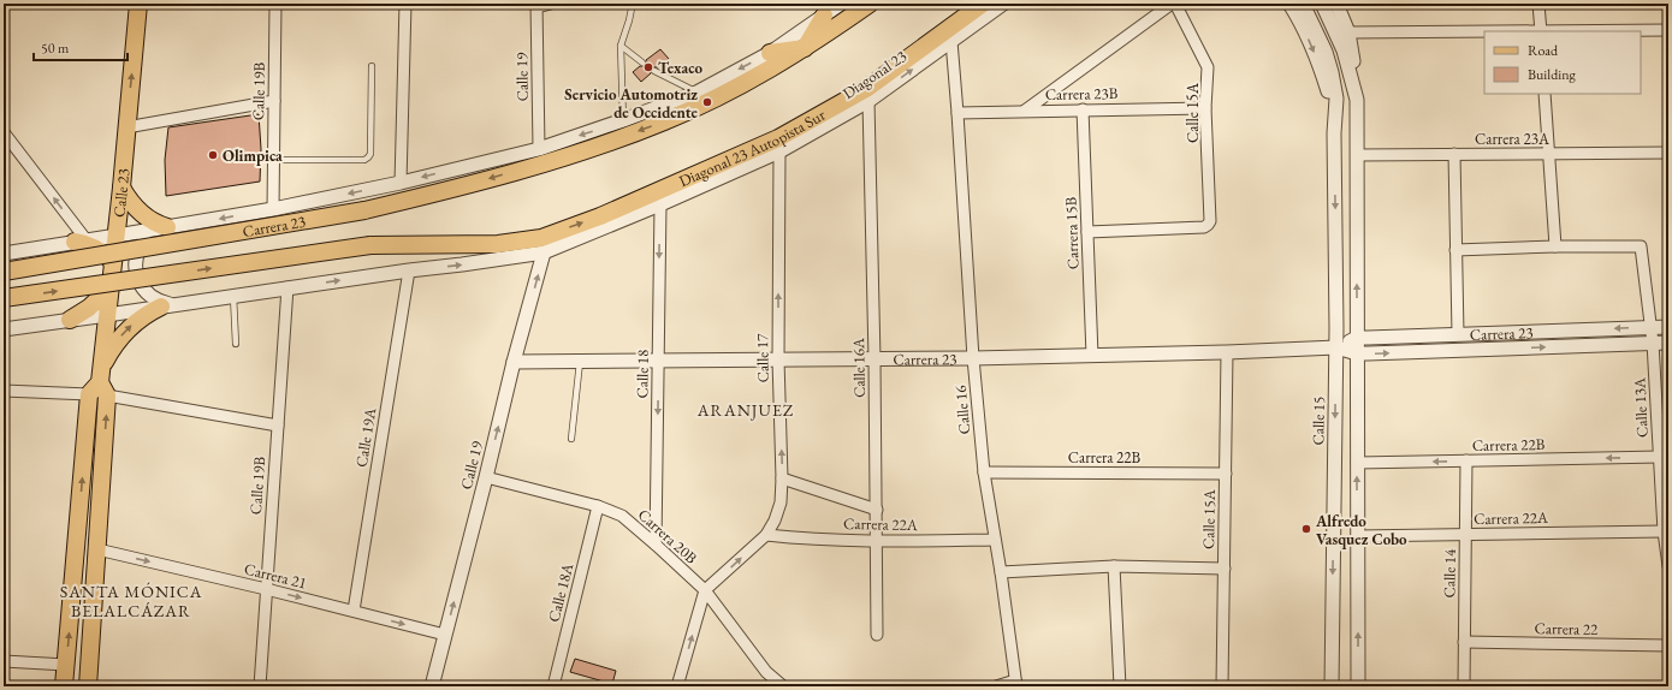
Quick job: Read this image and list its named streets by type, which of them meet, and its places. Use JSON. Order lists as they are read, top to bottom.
{
  "streets": {
    "main road": ["Diagonal 23 Autopista Sur", "Calle 23", "Carrera 23"],
    "street": [
      "Diagonal 23",
      "Calle 19",
      "Calle 19B",
      "Carrera 23B",
      "Calle 15A",
      "Carrera 23A",
      "Carrera 15B",
      "Calle 17",
      "Calle 16A",
      "Calle 18",
      "Calle 13A",
      "Calle 16",
      "Calle 15",
      "Calle 19A",
      "Carrera 22B",
      "Carrera 22A",
      "Carrera 20B",
      "Calle 14",
      "Carrera 21",
      "Calle 18A",
      "Carrera 22"
    ]
  },
  "crossings": [
    ["Diagonal 23", "Calle 19"],
    ["Diagonal 23", "Diagonal 23 Autopista Sur"],
    ["Diagonal 23", "Calle 17"],
    ["Diagonal 23", "Calle 16A"],
    ["Diagonal 23", "Calle 18"],
    ["Diagonal 23", "Calle 16"],
    ["Calle 19", "Diagonal 23 Autopista Sur"],
    ["Calle 19", "Carrera 23"],
    ["Calle 19", "Carrera 20B"],
    ["Calle 19", "Carrera 21"],
    ["Calle 19B", "Carrera 23"],
    ["Calle 19B", "Carrera 21"],
    ["Carrera 23B", "Calle 15A"],
    ["Carrera 23B", "Carrera 15B"],
    ["Carrera 23B", "Calle 16"],
    ["Calle 15A", "Carrera 23"],
    ["Calle 15A", "Carrera 15B"],
    ["Calle 15A", "Carrera 22B"],
    ["Diagonal 23 Autopista Sur", "Carrera 23"],
    ["Calle 23", "Carrera 23"],
    ["Calle 23", "Carrera 21"],
    ["Carrera 23", "Carrera 15B"],
    ["Carrera 23", "Calle 17"],
    ["Carrera 23", "Calle 16A"],
    ["Carrera 23", "Calle 18"],
    ["Carrera 23", "Calle 13A"],
    ["Carrera 23", "Calle 16"],
    ["Carrera 23", "Calle 15"],
    ["Calle 17", "Carrera 22A"],
    ["Calle 17", "Carrera 20B"],
    ["Calle 16A", "Carrera 22A"],
    ["Calle 18", "Carrera 20B"],
    ["Calle 13A", "Carrera 22B"],
    ["Calle 13A", "Carrera 22A"],
    ["Calle 16", "Carrera 22B"],
    ["Calle 16", "Carrera 22A"],
    ["Calle 19A", "Carrera 21"],
    ["Carrera 22B", "Calle 14"],
    ["Carrera 22A", "Calle 14"],
    ["Carrera 20B", "Calle 18A"],
    ["Calle 14", "Carrera 22"]
  ],
  "one_way": [
    "Calle 19",
    "Calle 23",
    "Calle 17",
    "Calle 18",
    "Carrera 22B",
    "Carrera 21"
  ],
  "districts": ["ARANJUEZ", "SANTA MÓNICA BELALCÁZAR"],
  "places": [
    "Texaco",
    "Servicio Automotriz de Occidente",
    "Olimpica",
    "Alfredo Vasquez Cobo"
  ],
  "legend": ["Road", "Building"],
  "scale_bar": "50 m"
}
